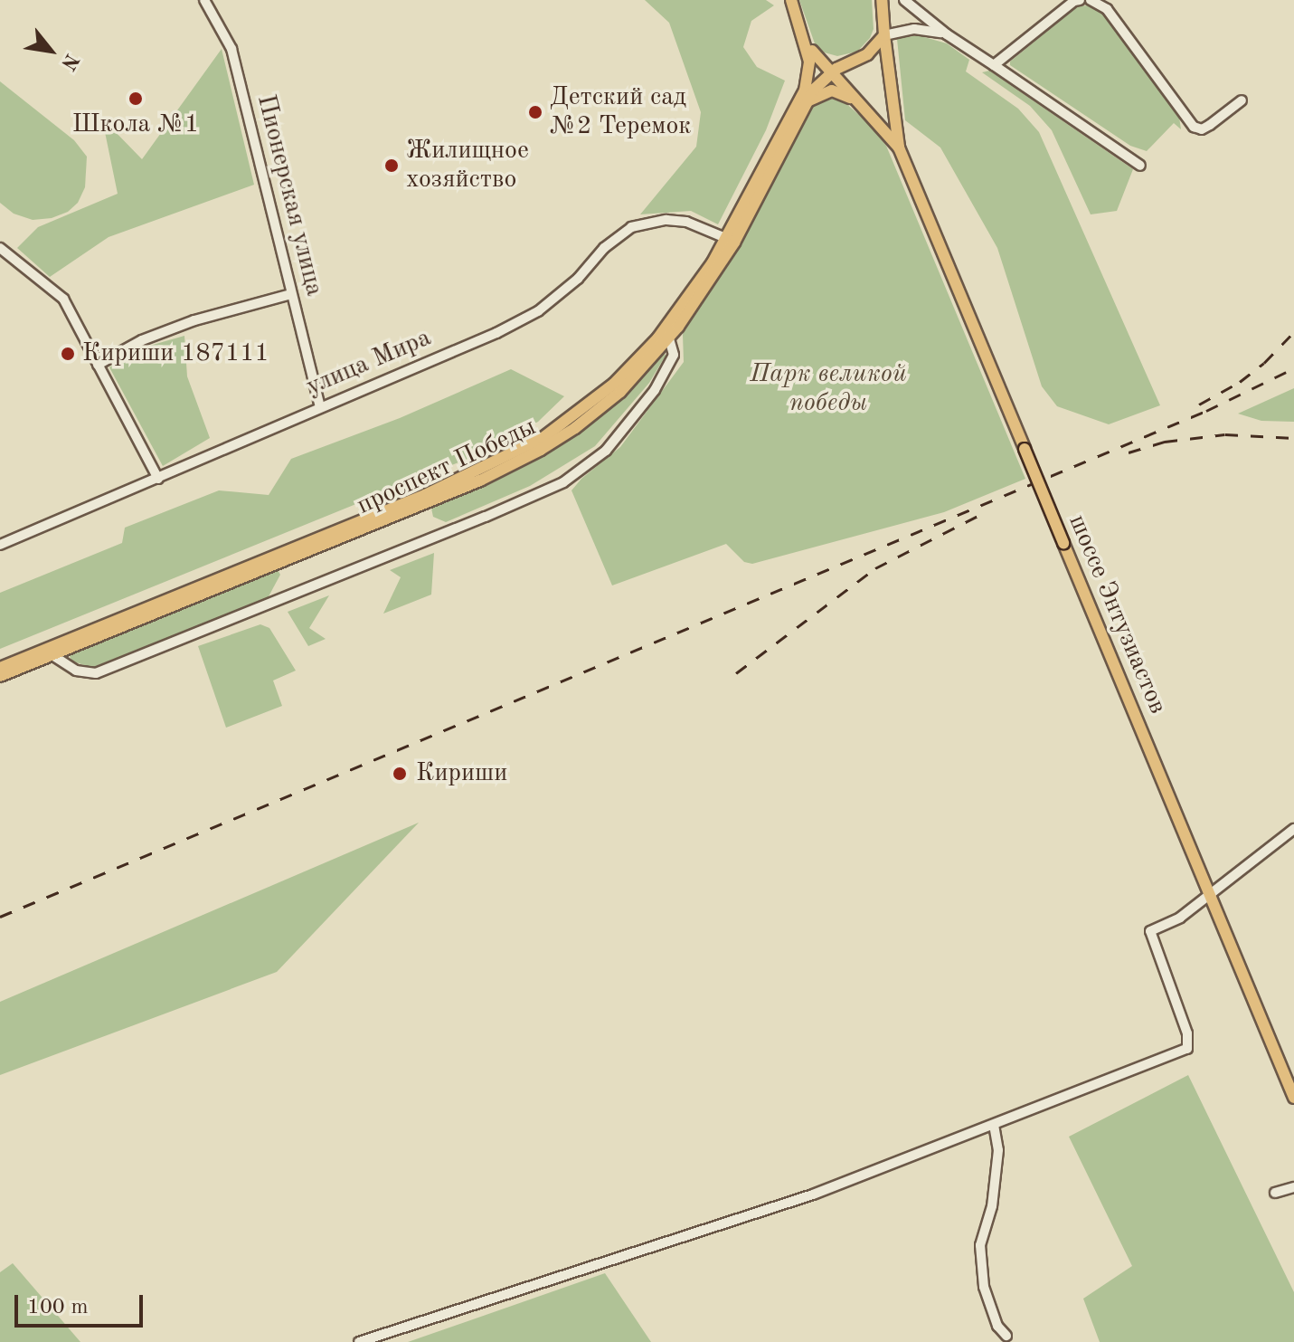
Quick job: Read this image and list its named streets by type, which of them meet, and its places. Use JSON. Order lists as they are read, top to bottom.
{
  "streets": {
    "main road": ["проспект Победы", "шоссе Энтузиастов"],
    "street": ["Пионерская улица", "улица Мира"]
  },
  "crossings": [
    ["Пионерская улица", "улица Мира"],
    ["улица Мира", "проспект Победы"]
  ],
  "parks": ["Парк великой победы"],
  "places": [
    "Школа №1",
    "Детский сад №2 Теремок",
    "Жилищное хозяйство",
    "Кириши 187111",
    "Кириши"
  ],
  "scale_bar": "100 m",
  "north": "bottom right"
}
